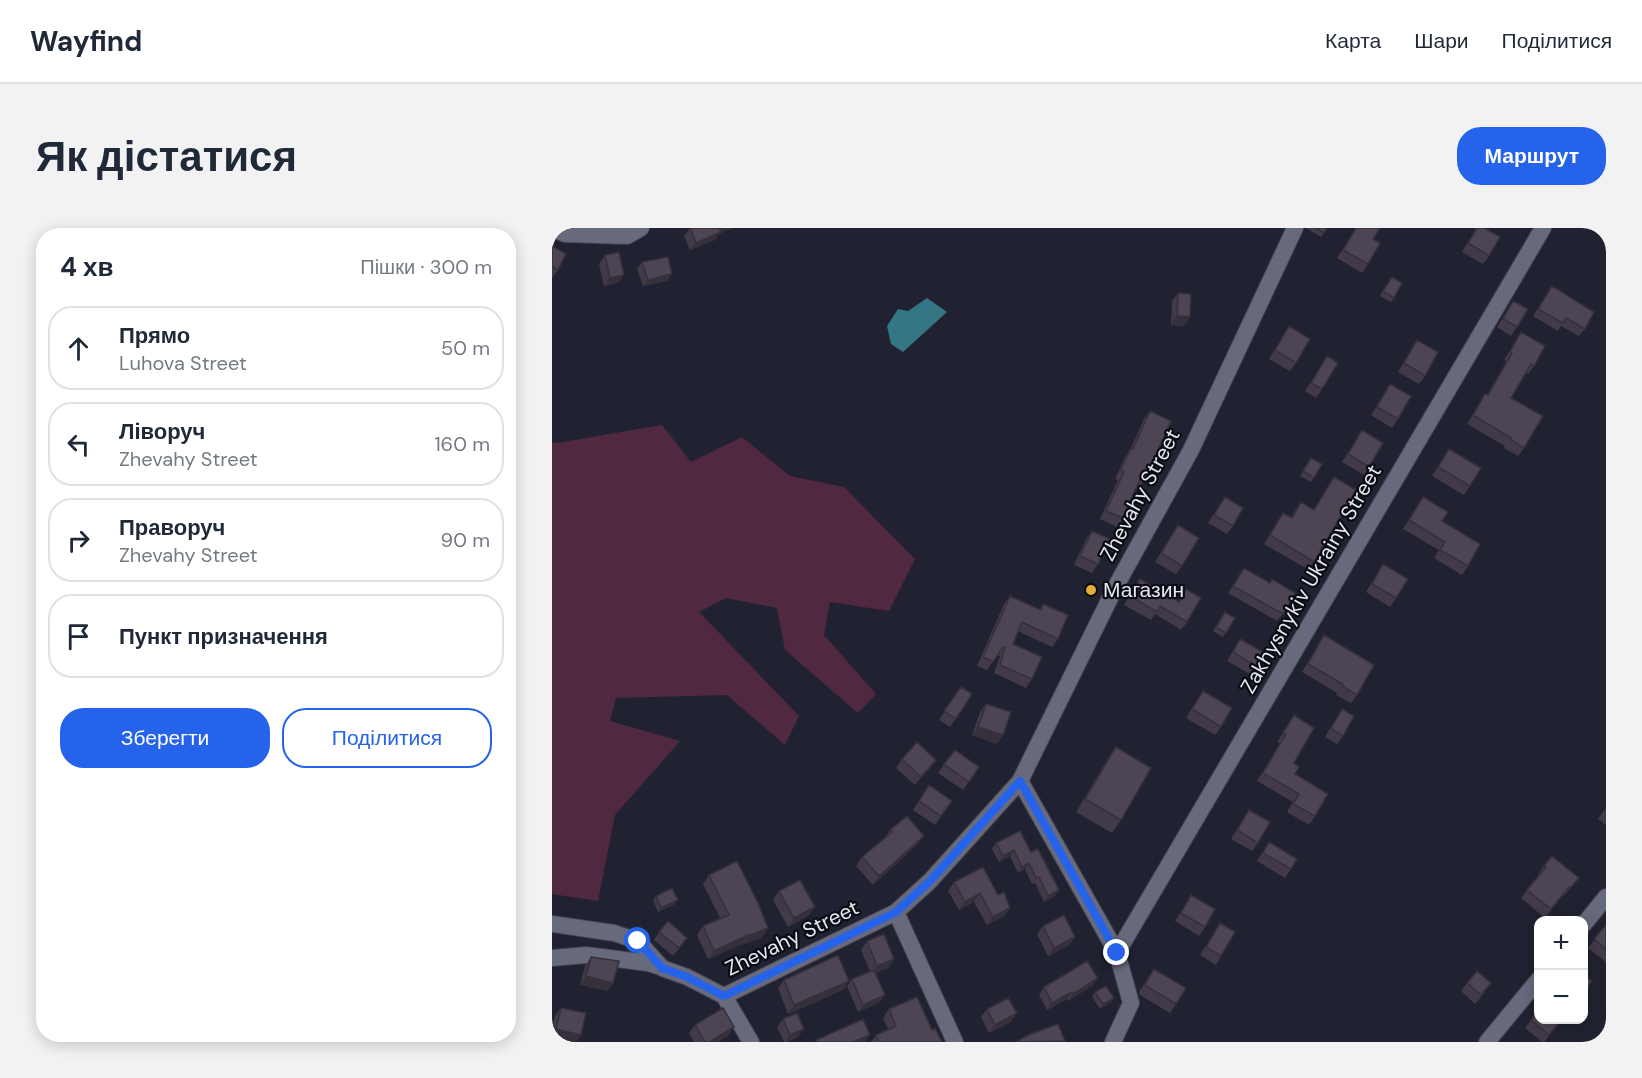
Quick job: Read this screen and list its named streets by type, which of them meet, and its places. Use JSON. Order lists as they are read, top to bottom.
{
  "streets": {
    "street": ["Zhevahy Street", "Zakhysnykiv Ukrainy Street"]
  },
  "places": ["Магазин"],
  "page": {
    "header": "Wayfind",
    "nav": ["Карта", "Шари", "Поділитися"],
    "buttons": [
      "Маршрут",
      ["Зберегти", "Поділитися"]
    ],
    "title": "Як дістатися",
    "heading": ["4 хв", "Пішки · 300 m"],
    "list": [
      ["Прямо", "Luhova Street", "50 m"],
      ["Ліворуч", "Zhevahy Street", "160 m"],
      ["Праворуч", "Zhevahy Street", "90 m"],
      "Пункт призначення"
    ],
    "map_buttons": ["+", "−"]
  }
}
